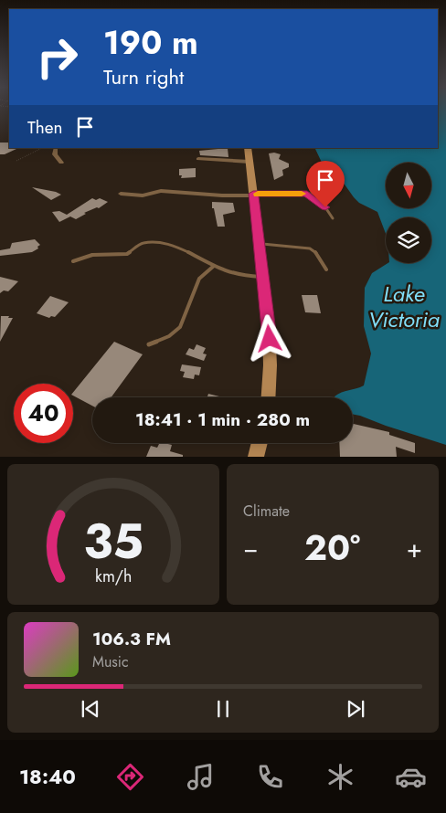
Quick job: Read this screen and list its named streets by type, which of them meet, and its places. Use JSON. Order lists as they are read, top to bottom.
{
  "water": ["Lake Victoria"],
  "north": "bottom",
  "page": {
    "turn": ["190 m", "Turn right"],
    "then": "Then",
    "limit": "40",
    "trip": "18:41 · 1 min · 280 m",
    "tile": "Climate",
    "heat": ["−", "20°", "+"],
    "song": ["106.3 FM", "Music"],
    "tabs": "18:40",
    "gauge": ["35", "km/h"]
  }
}
